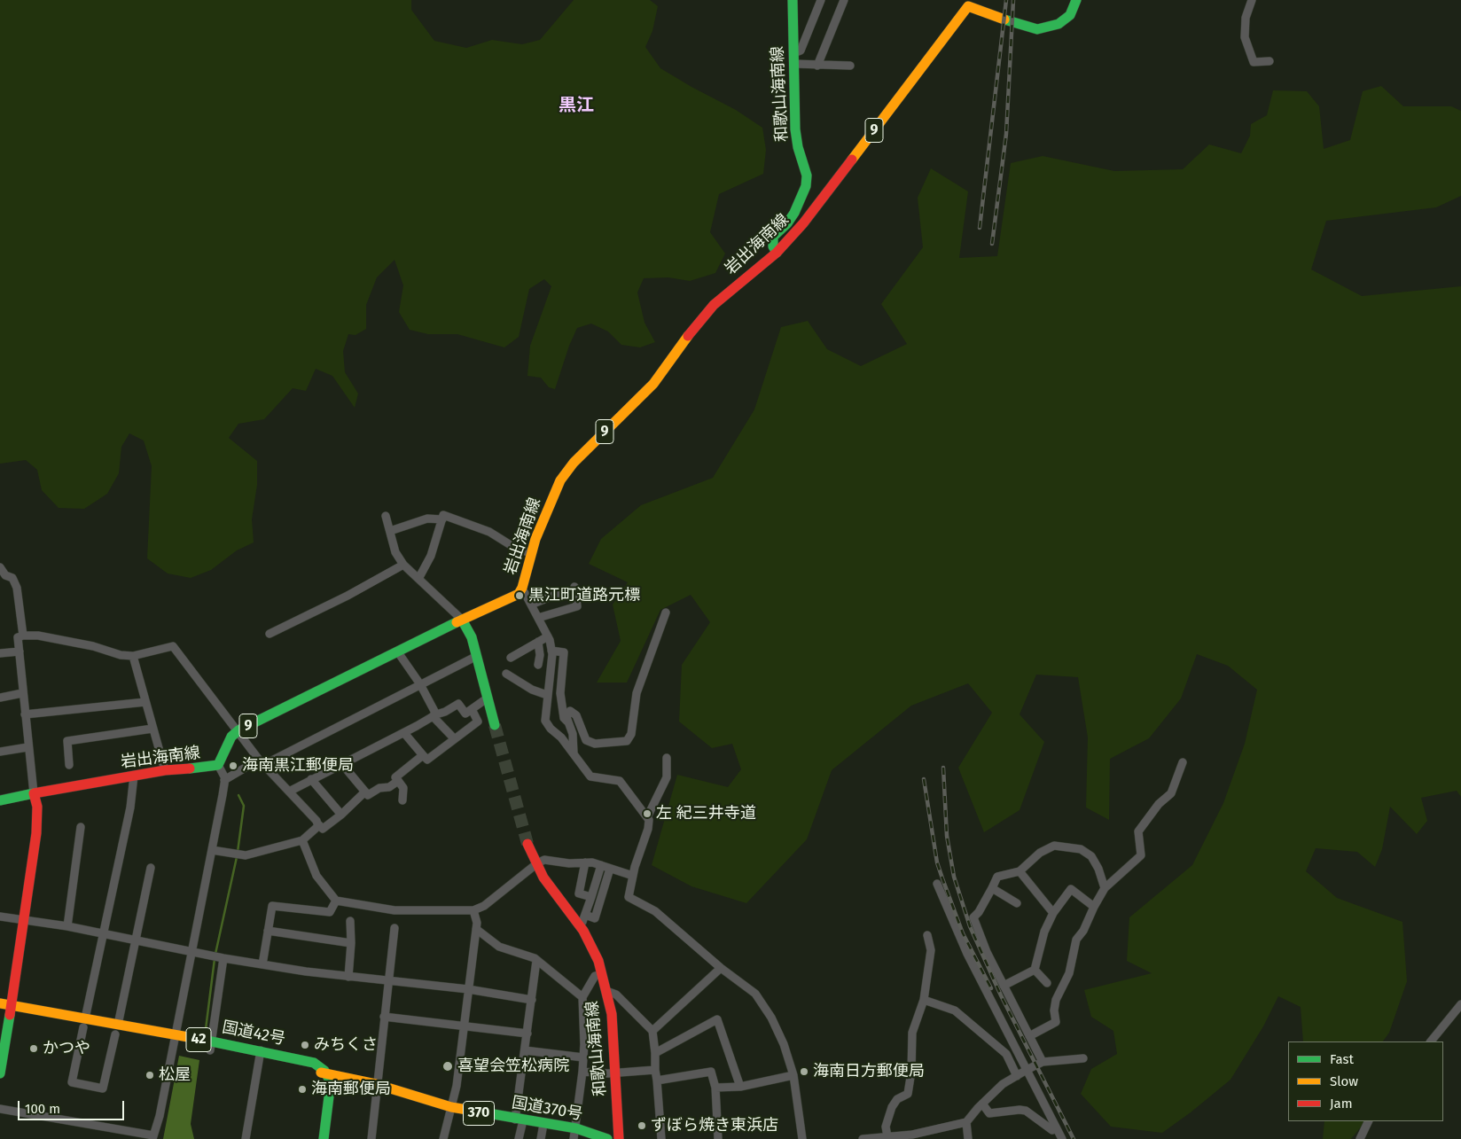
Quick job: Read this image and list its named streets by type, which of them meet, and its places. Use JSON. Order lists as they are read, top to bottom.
{
  "streets": {
    "main road": [
      "和歌山海南線",
      "9",
      "岩出海南線",
      "国道42号",
      "42",
      "国道370号",
      "370"
    ]
  },
  "crossings": [
    ["和歌山海南線", "岩出海南線"],
    ["国道42号", "国道370号"]
  ],
  "districts": ["黒江"],
  "places": [
    "黒江町道路元標",
    "海南黒江郵便局",
    "左 紀三井寺道",
    "みちくさ",
    "かつや",
    "喜望会笠松病院",
    "海南日方郵便局",
    "松屋",
    "海南郵便局",
    "ずぼら焼き東浜店"
  ],
  "legend": ["Fast", "Slow", "Jam"],
  "scale_bar": "100 m"
}
